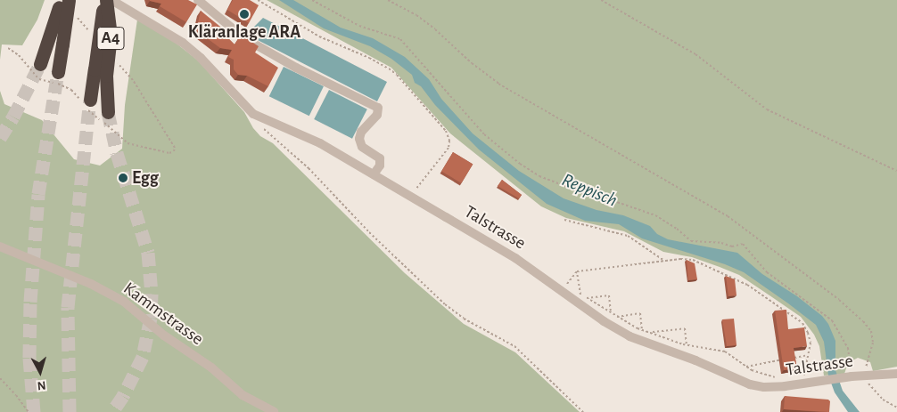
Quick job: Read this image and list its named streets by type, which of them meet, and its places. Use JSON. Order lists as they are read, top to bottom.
{
  "streets": {
    "highway": ["A4"],
    "street": ["Talstrasse", "Kammstrasse"]
  },
  "water": ["Reppisch"],
  "places": ["Kläranlage ARA", "Egg"],
  "north": "bottom"
}
